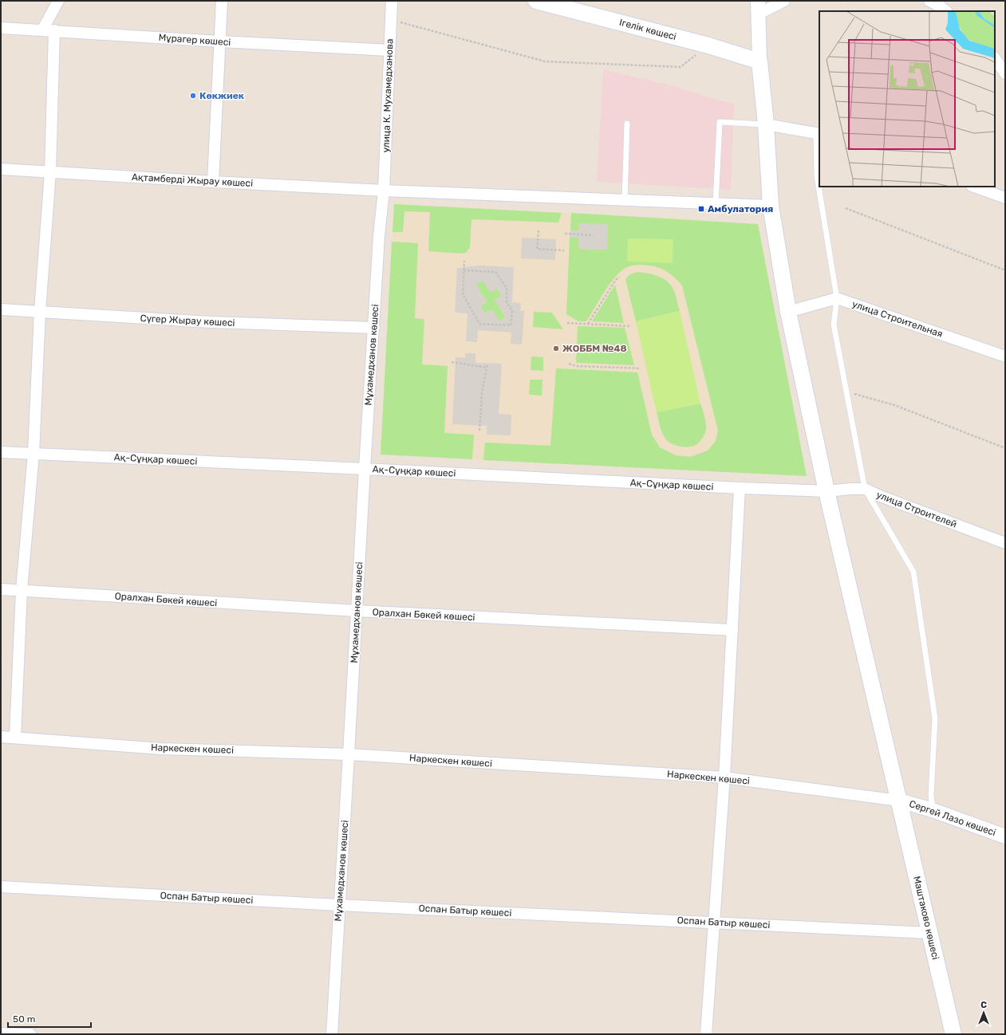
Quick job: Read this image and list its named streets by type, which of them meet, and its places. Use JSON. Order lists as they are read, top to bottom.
{
  "streets": {
    "main road": ["Ігелік көшесі", "Маштаково көшесі"],
    "street": [
      "Мұрагер көшесі",
      "улица К. Мухамедханова",
      "Ақтамберді Жырау көшесі",
      "улица Строительная",
      "Сүгер Жырау көшесі",
      "Мұхамедханов көшесі",
      "Ақ-Сұңқар көшесі",
      "улица Строителей",
      "Оралхан Бөкей көшесі",
      "Наркескен көшесі",
      "Сергей Лазо көшесі",
      "Оспан Батыр көшесі"
    ]
  },
  "crossings": [
    ["Ігелік көшесі", "Маштаково көшесі"],
    ["Мұрагер көшесі", "улица К. Мухамедханова"],
    ["улица К. Мухамедханова", "Ақтамберді Жырау көшесі"],
    ["улица К. Мухамедханова", "Мұхамедханов көшесі"],
    ["Ақтамберді Жырау көшесі", "Мұхамедханов көшесі"],
    ["Ақтамберді Жырау көшесі", "Маштаково көшесі"],
    ["Сүгер Жырау көшесі", "Мұхамедханов көшесі"],
    ["Мұхамедханов көшесі", "Ақ-Сұңқар көшесі"],
    ["Мұхамедханов көшесі", "Оралхан Бөкей көшесі"],
    ["Мұхамедханов көшесі", "Наркескен көшесі"],
    ["Мұхамедханов көшесі", "Оспан Батыр көшесі"],
    ["Ақ-Сұңқар көшесі", "улица Строителей"],
    ["Ақ-Сұңқар көшесі", "Маштаково көшесі"],
    ["улица Строителей", "Маштаково көшесі"],
    ["Наркескен көшесі", "Сергей Лазо көшесі"],
    ["Наркескен көшесі", "Маштаково көшесі"],
    ["Сергей Лазо көшесі", "Маштаково көшесі"],
    ["Оспан Батыр көшесі", "Маштаково көшесі"]
  ],
  "places": {
    "other": ["Көкжиек", "ЖОББМ №48"],
    "transit": ["Амбулатория"]
  },
  "scale_bar": "50 m",
  "north": "top"
}
